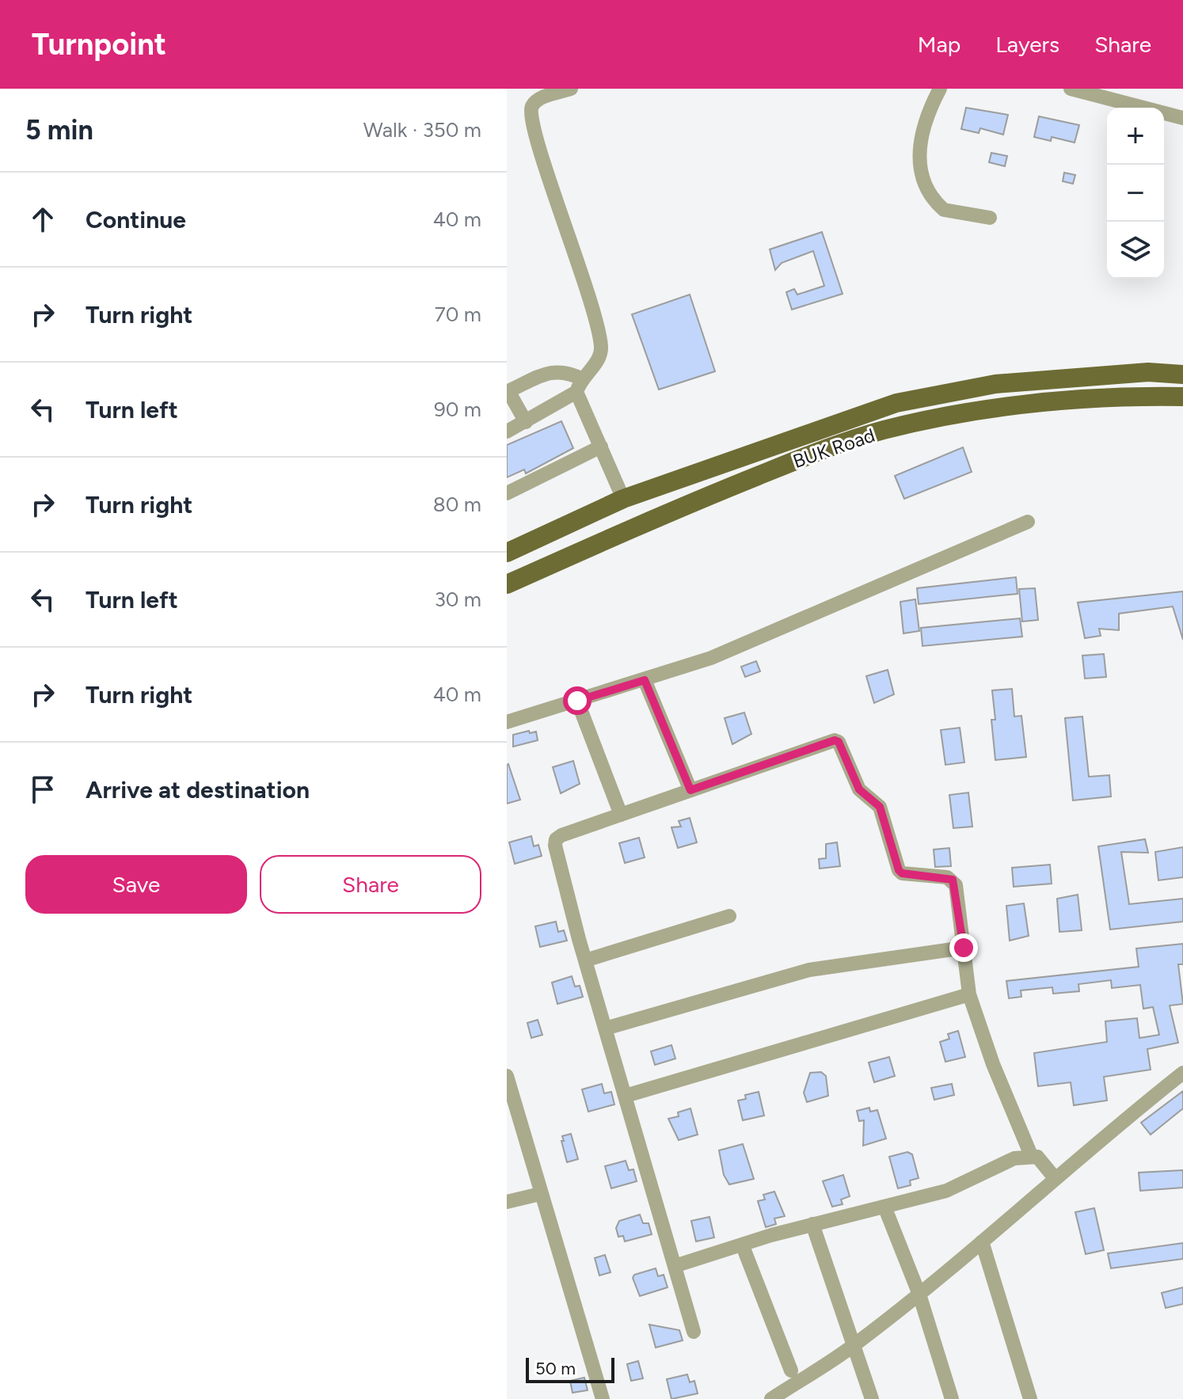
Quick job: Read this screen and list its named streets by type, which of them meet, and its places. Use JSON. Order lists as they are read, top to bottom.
{
  "streets": {
    "main road": ["BUK Road"]
  },
  "scale_bar": "50 m",
  "page": {
    "header": "Turnpoint",
    "nav": ["Map", "Layers", "Share"],
    "heading": ["5 min", "Walk · 350 m"],
    "map_buttons": ["+", "−"],
    "list": [
      ["Continue", "40 m"],
      ["Turn right", "70 m"],
      ["Turn left", "90 m"],
      ["Turn right", "80 m"],
      ["Turn left", "30 m"],
      ["Turn right", "40 m"],
      "Arrive at destination"
    ],
    "buttons": ["Save", "Share"],
    "scale": "50 m"
  }
}
